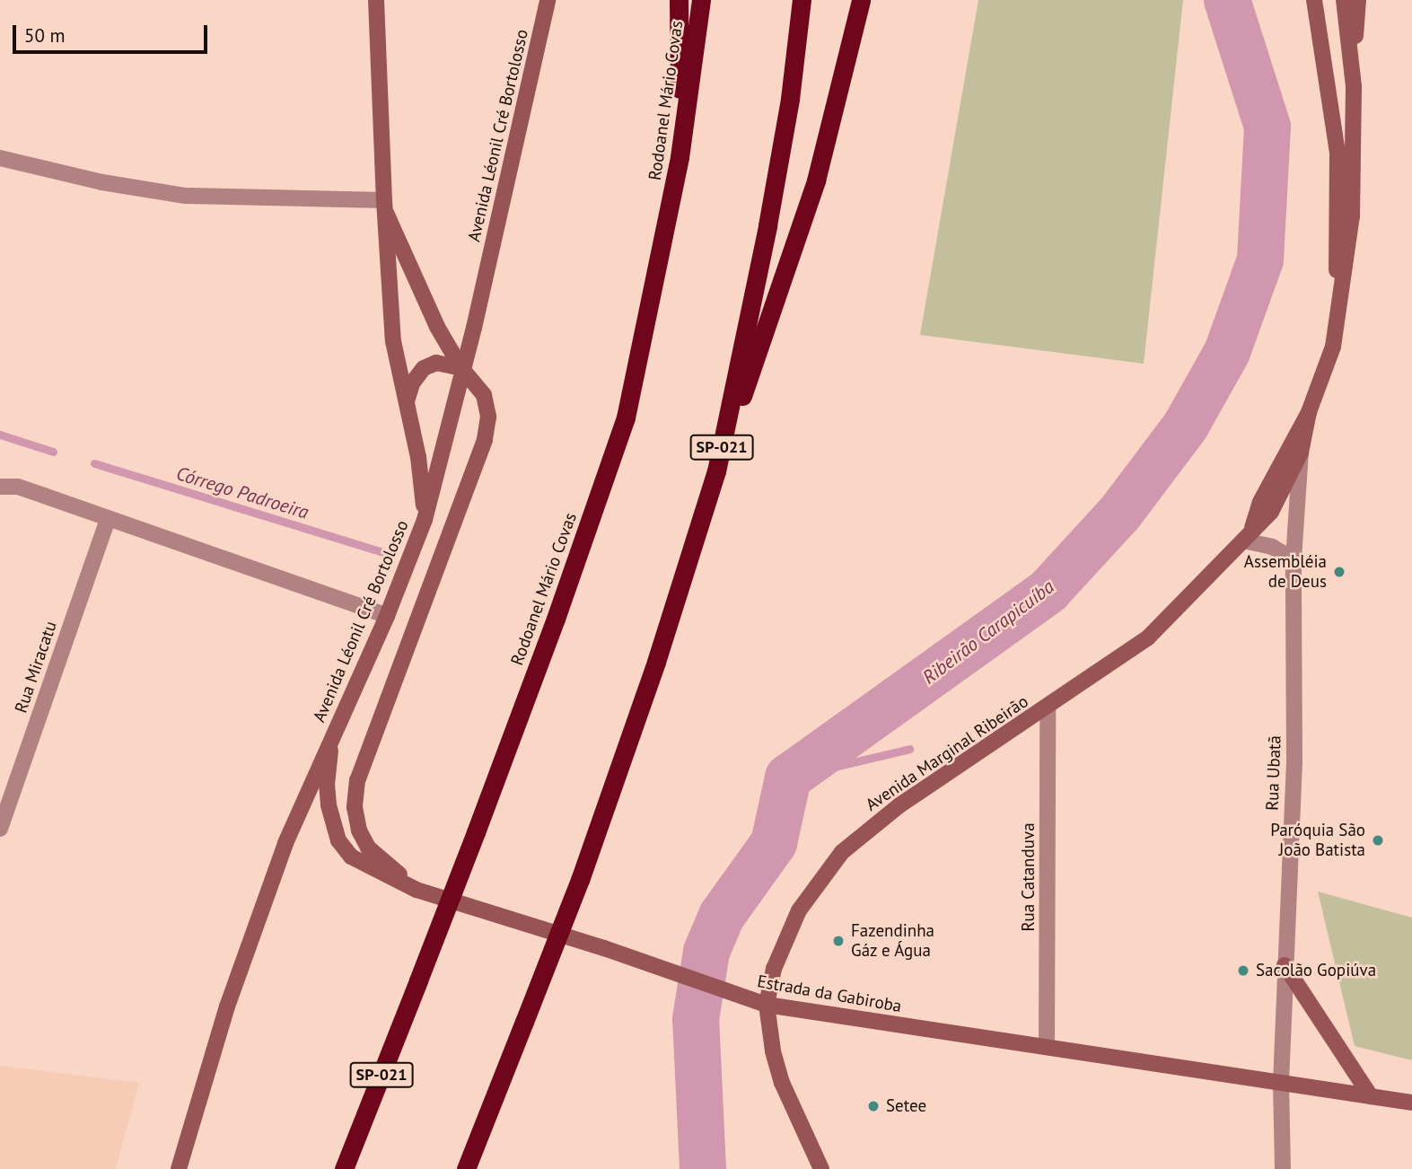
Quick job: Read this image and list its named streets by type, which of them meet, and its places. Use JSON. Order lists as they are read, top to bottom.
{
  "streets": {
    "highway": ["Rodoanel Mário Covas", "SP-021"],
    "main road": ["Avenida Léonil Cré Bortolosso", "Avenida Marginal Ribeirão", "Estrada da Gabiroba"],
    "street": ["Rua Miracatu", "Rua Ubatã", "Rua Catanduva"]
  },
  "crossings": [
    ["Avenida Léonil Cré Bortolosso", "Estrada da Gabiroba"],
    ["Avenida Marginal Ribeirão", "Rua Ubatã"],
    ["Avenida Marginal Ribeirão", "Rua Catanduva"],
    ["Avenida Marginal Ribeirão", "Estrada da Gabiroba"],
    ["Rua Ubatã", "Estrada da Gabiroba"],
    ["Rua Catanduva", "Estrada da Gabiroba"]
  ],
  "water": ["Córrego Padroeira", "Ribeirão Carapicuíba"],
  "places": [
    "Assembléia de Deus",
    "Paróquia São João Batista",
    "Fazendinha Gáz e Água",
    "Sacolão Gopiúva",
    "Setee"
  ],
  "scale_bar": "50 m"
}
